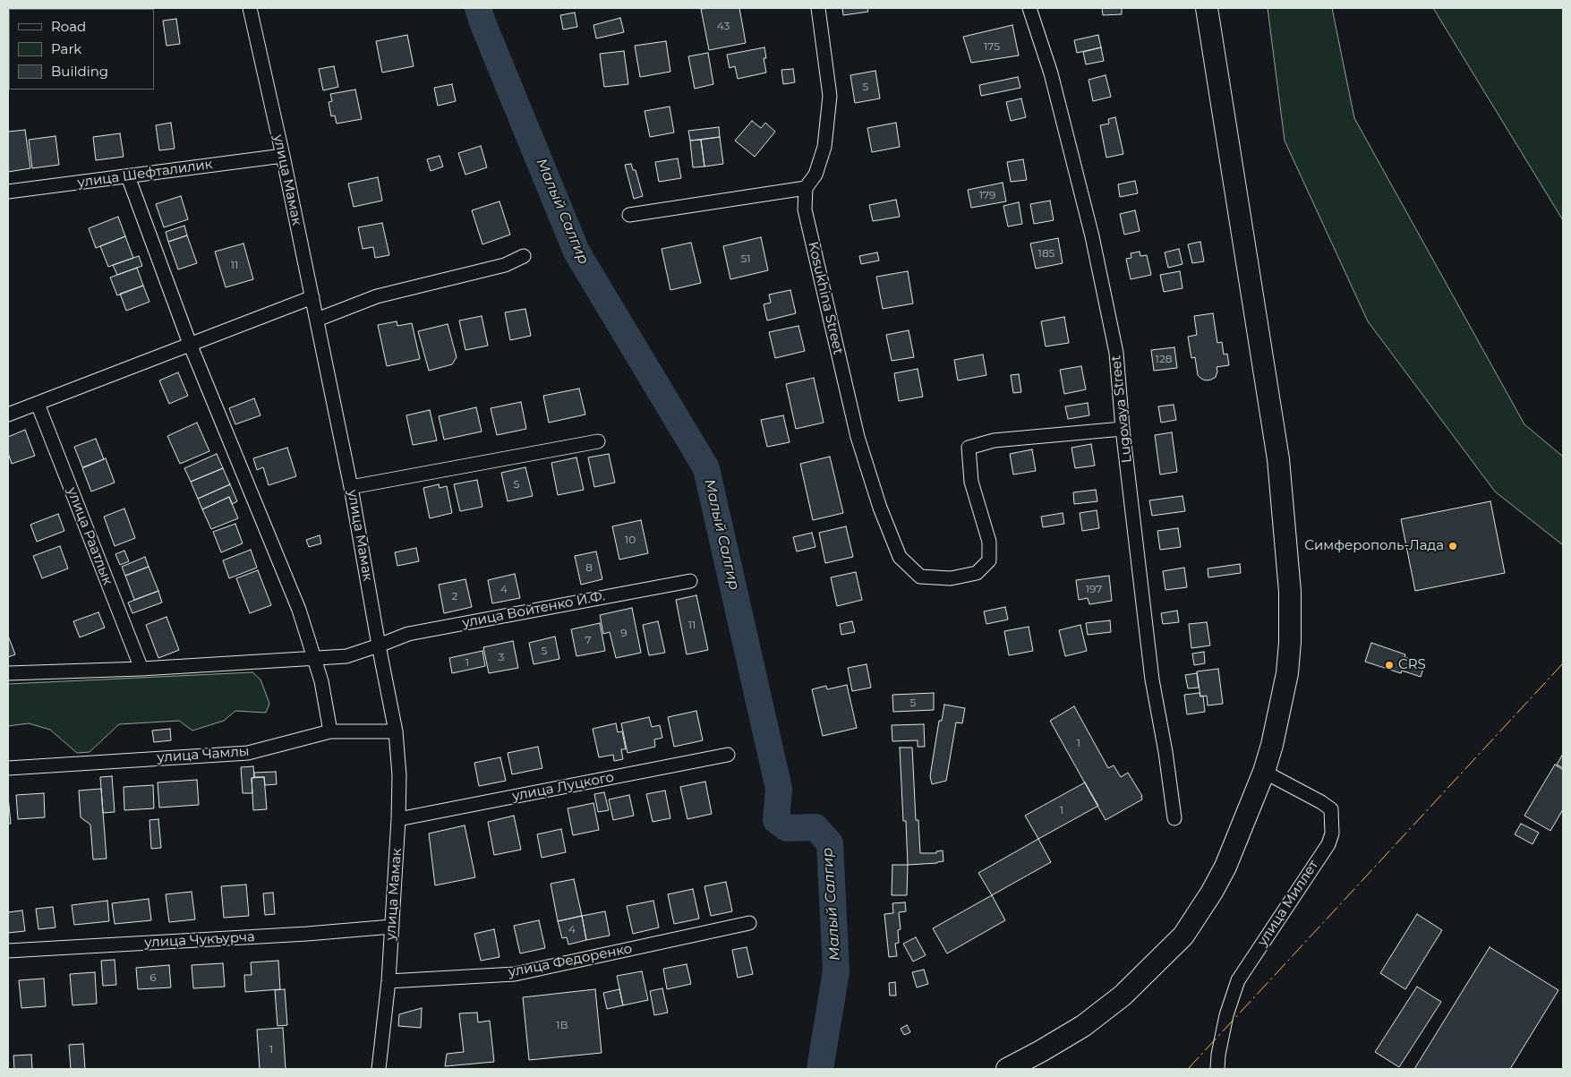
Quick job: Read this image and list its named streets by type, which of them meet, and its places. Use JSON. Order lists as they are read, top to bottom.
{
  "streets": {
    "street": [
      "улица Шефталилик",
      "улица Мамак",
      "Kosukhina Street",
      "Lugovaya Street",
      "улица Раатлык",
      "улица Войтенко И.Ф.",
      "улица Чамлы",
      "улица Луцкого",
      "улица Миллет",
      "улица Чукъурча",
      "улица Федоренко"
    ]
  },
  "crossings": [
    ["улица Шефталилик", "улица Мамак"],
    ["улица Мамак", "улица Войтенко И.Ф."],
    ["улица Мамак", "улица Чамлы"],
    ["улица Мамак", "улица Луцкого"],
    ["улица Мамак", "улица Чукъурча"],
    ["улица Мамак", "улица Федоренко"],
    ["Kosukhina Street", "Lugovaya Street"],
    ["улица Раатлык", "улица Войтенко И.Ф."]
  ],
  "water": ["Малый Салгир"],
  "places": ["Симферополь-Лада", "CRS"],
  "house_numbers": [
    "43",
    "175",
    "5",
    "179",
    "185",
    "51",
    "11",
    "128",
    "5",
    "10",
    "8",
    "4",
    "197",
    "2",
    "11",
    "9",
    "7",
    "5",
    "3",
    "1",
    "5",
    "1",
    "1",
    "4",
    "6",
    "1В",
    "1"
  ],
  "legend": ["Road", "Park", "Building"]
}
